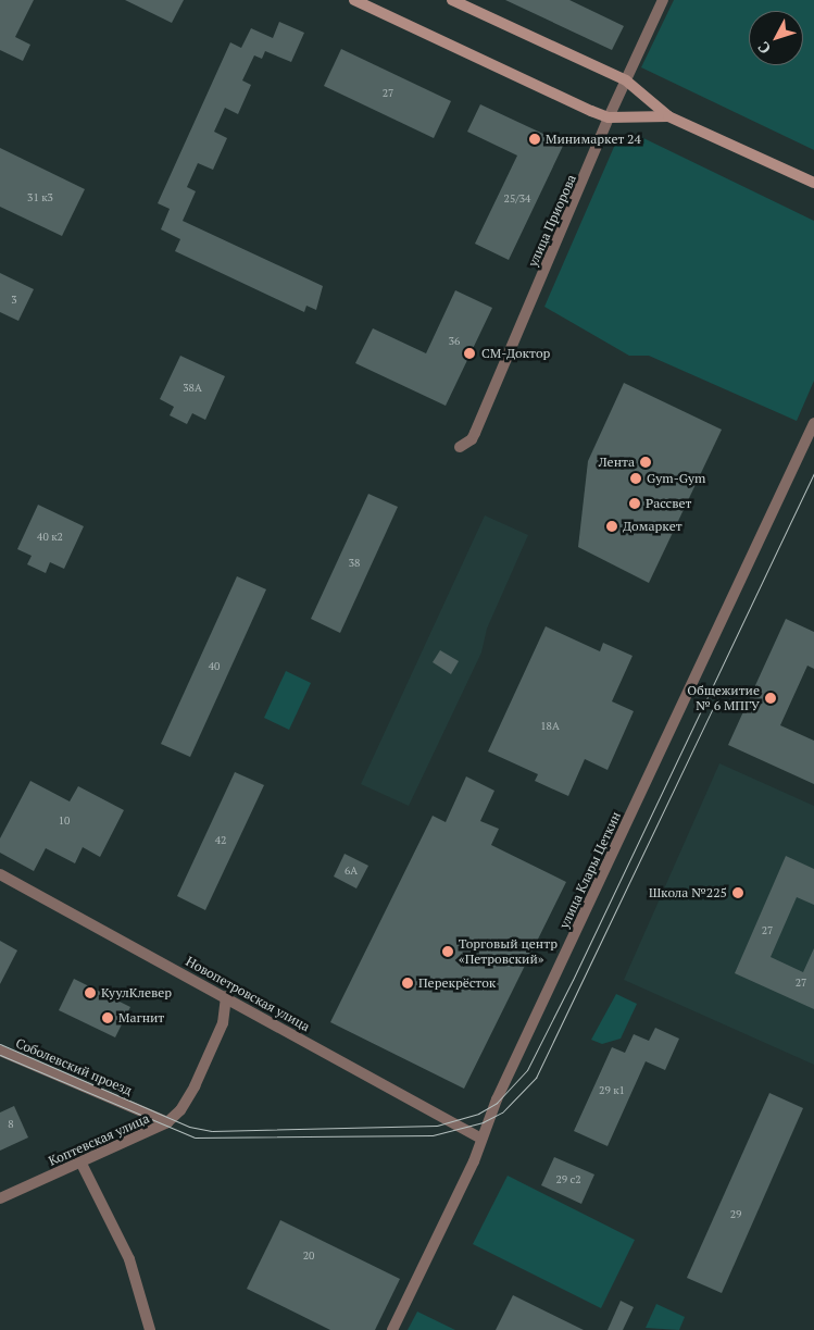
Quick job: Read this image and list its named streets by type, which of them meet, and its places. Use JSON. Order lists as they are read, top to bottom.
{
  "streets": {
    "street": [
      "улица Приорова",
      "улица Клары Цеткин",
      "Новопетровская улица",
      "Соболевский проезд",
      "Коптевская улица"
    ]
  },
  "crossings": [
    ["улица Клары Цеткин", "Новопетровская улица"],
    ["Новопетровская улица", "Коптевская улица"],
    ["Соболевский проезд", "Коптевская улица"]
  ],
  "places": [
    "Минимаркет 24",
    "СМ-Доктор",
    "Лента",
    "Gym-Gym",
    "Рассвет",
    "Домаркет",
    "Общежитие № 6 МПГУ",
    "Школа №225",
    "Торговый центр «Петровский»",
    "Перекрёсток",
    "КуулКлевер",
    "Магнит"
  ],
  "house_numbers": [
    "27",
    "31 к3",
    "25/34",
    "3",
    "36",
    "38А",
    "40 к2",
    "38",
    "40",
    "18А",
    "10",
    "42",
    "6А",
    "27",
    "27",
    "29 к1",
    "8",
    "29 с2",
    "29",
    "20"
  ],
  "north": "bottom left"
}
